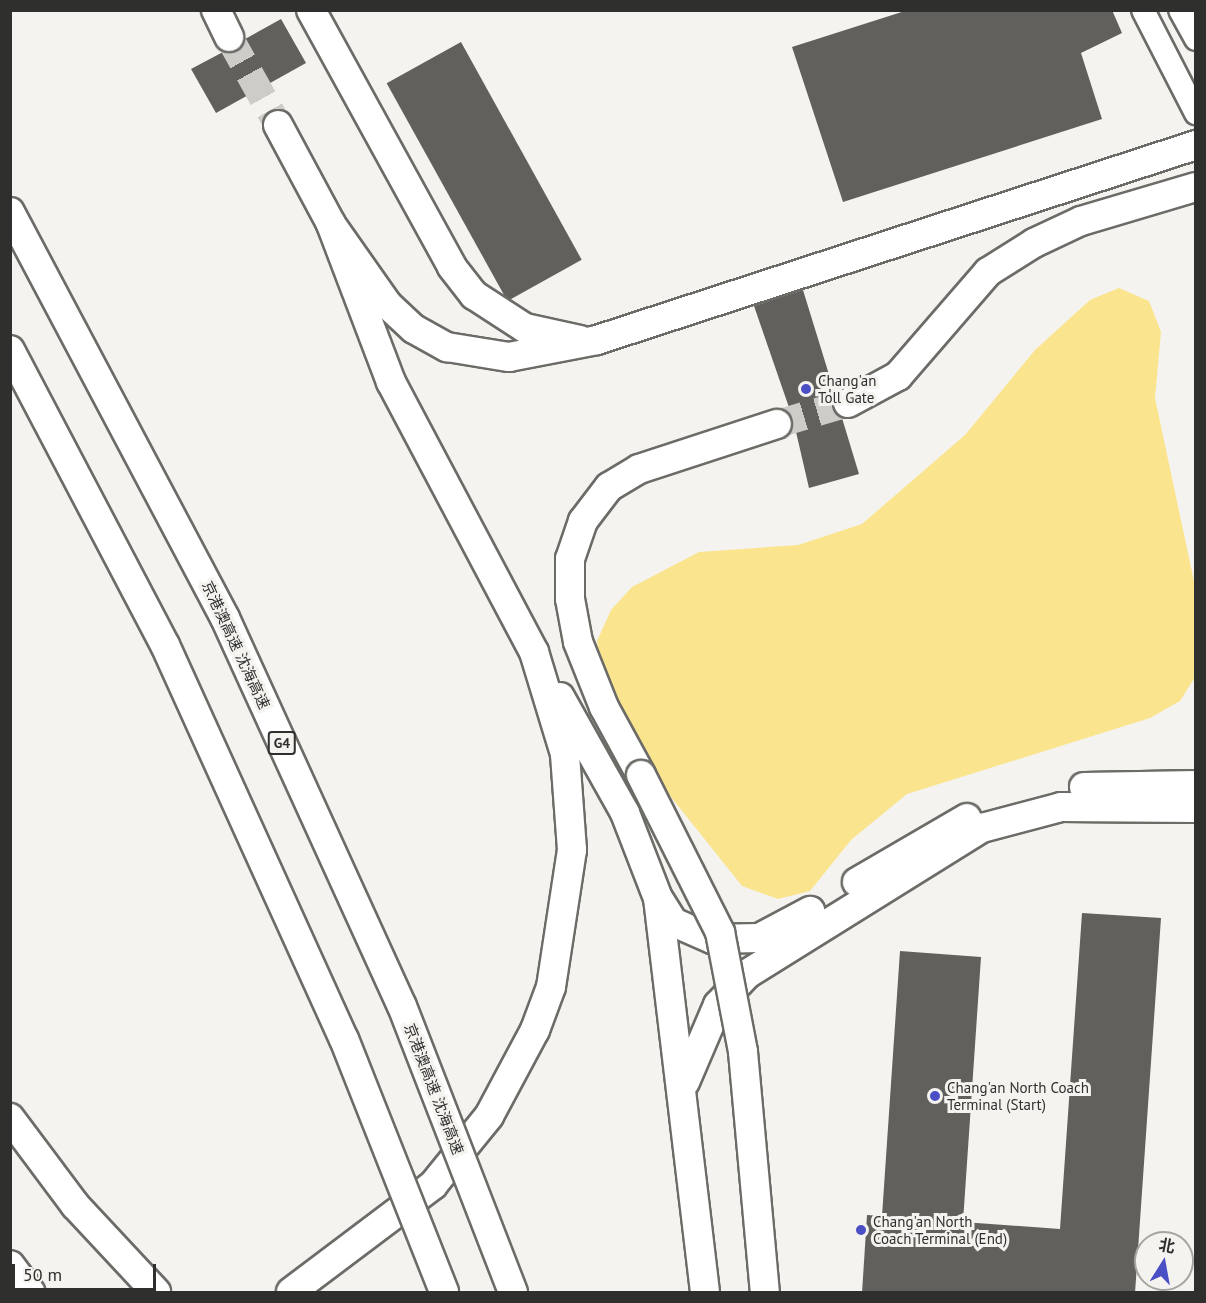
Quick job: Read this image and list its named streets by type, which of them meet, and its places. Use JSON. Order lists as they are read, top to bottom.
{
  "streets": {
    "highway": ["京港澳高速 沈海高速", "G4"]
  },
  "places": ["Chang'an Toll Gate", "Chang'an North Coach Terminal (Start)", "Chang'an North Coach Terminal (End)"],
  "scale_bar": "50 m",
  "north": "top"
}
